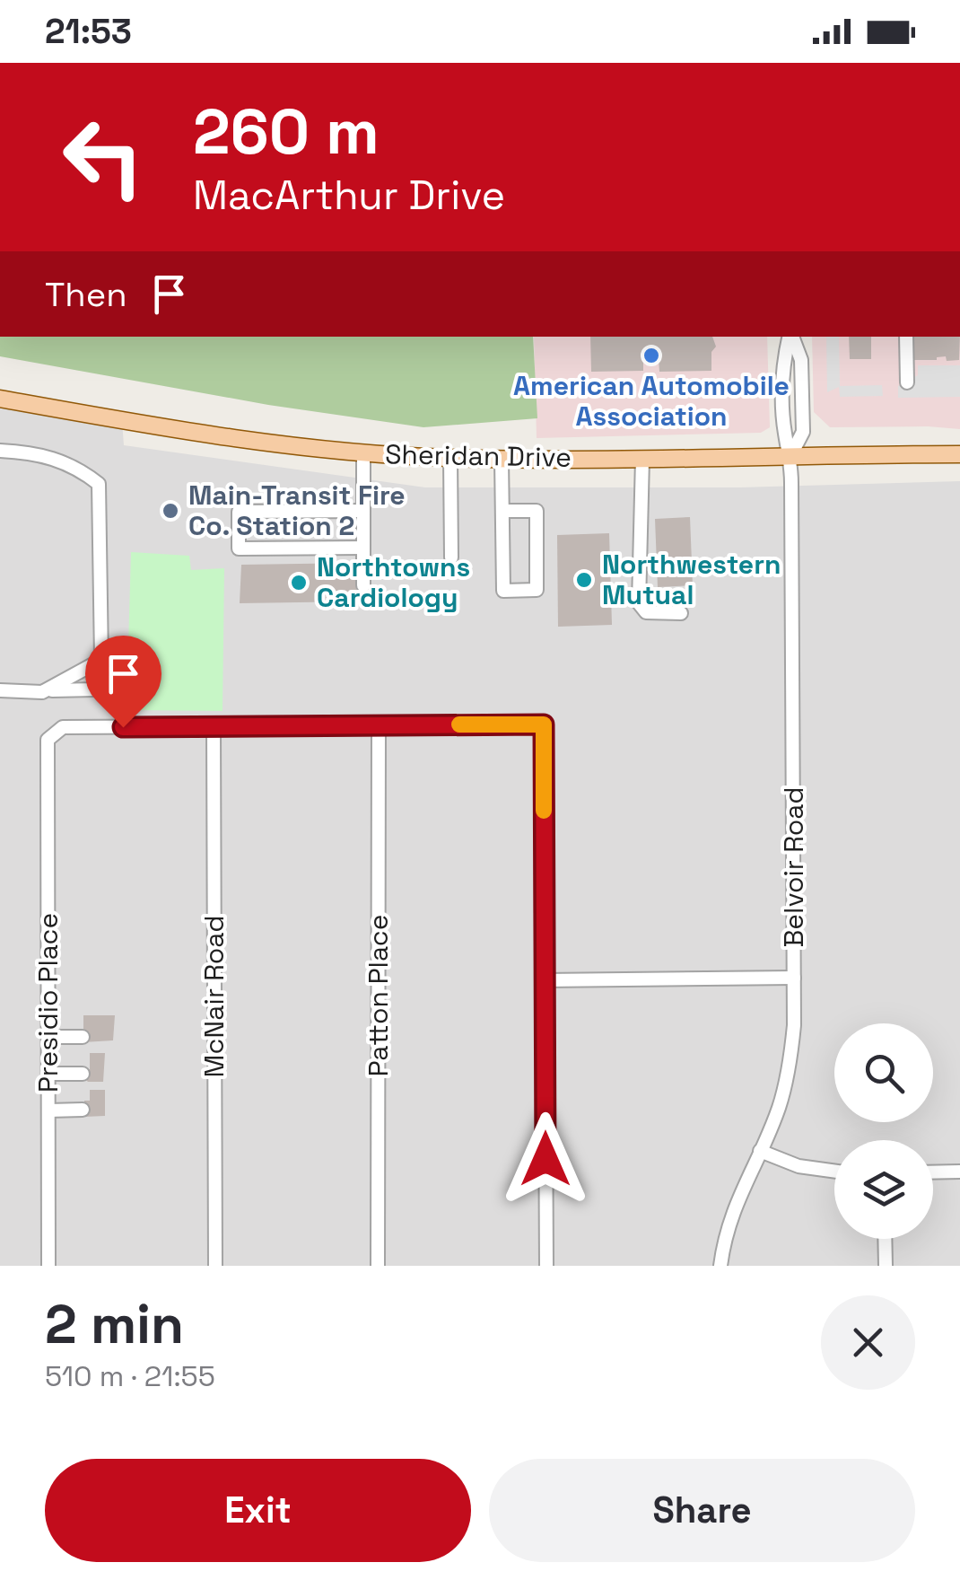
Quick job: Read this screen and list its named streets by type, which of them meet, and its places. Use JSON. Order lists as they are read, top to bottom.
{
  "streets": {
    "main road": ["Sheridan Drive"],
    "street": [
      "Belvoir Road",
      "Patton Place",
      "McNair Road",
      "Presidio Place"
    ]
  },
  "crossings": [
    ["Sheridan Drive", "Belvoir Road"],
    ["McNair Road", "Presidio Place"]
  ],
  "places": [
    "American Automobile Association",
    "Main-Transit Fire Co. Station 2",
    "Northwestern Mutual",
    "Northtowns Cardiology"
  ],
  "page": {
    "status": "21:53",
    "turn": ["260 m", "MacArthur Drive"],
    "then": "Then",
    "heading": ["2 min", "510 m · 21:55"],
    "buttons": ["Exit", "Share"]
  }
}
